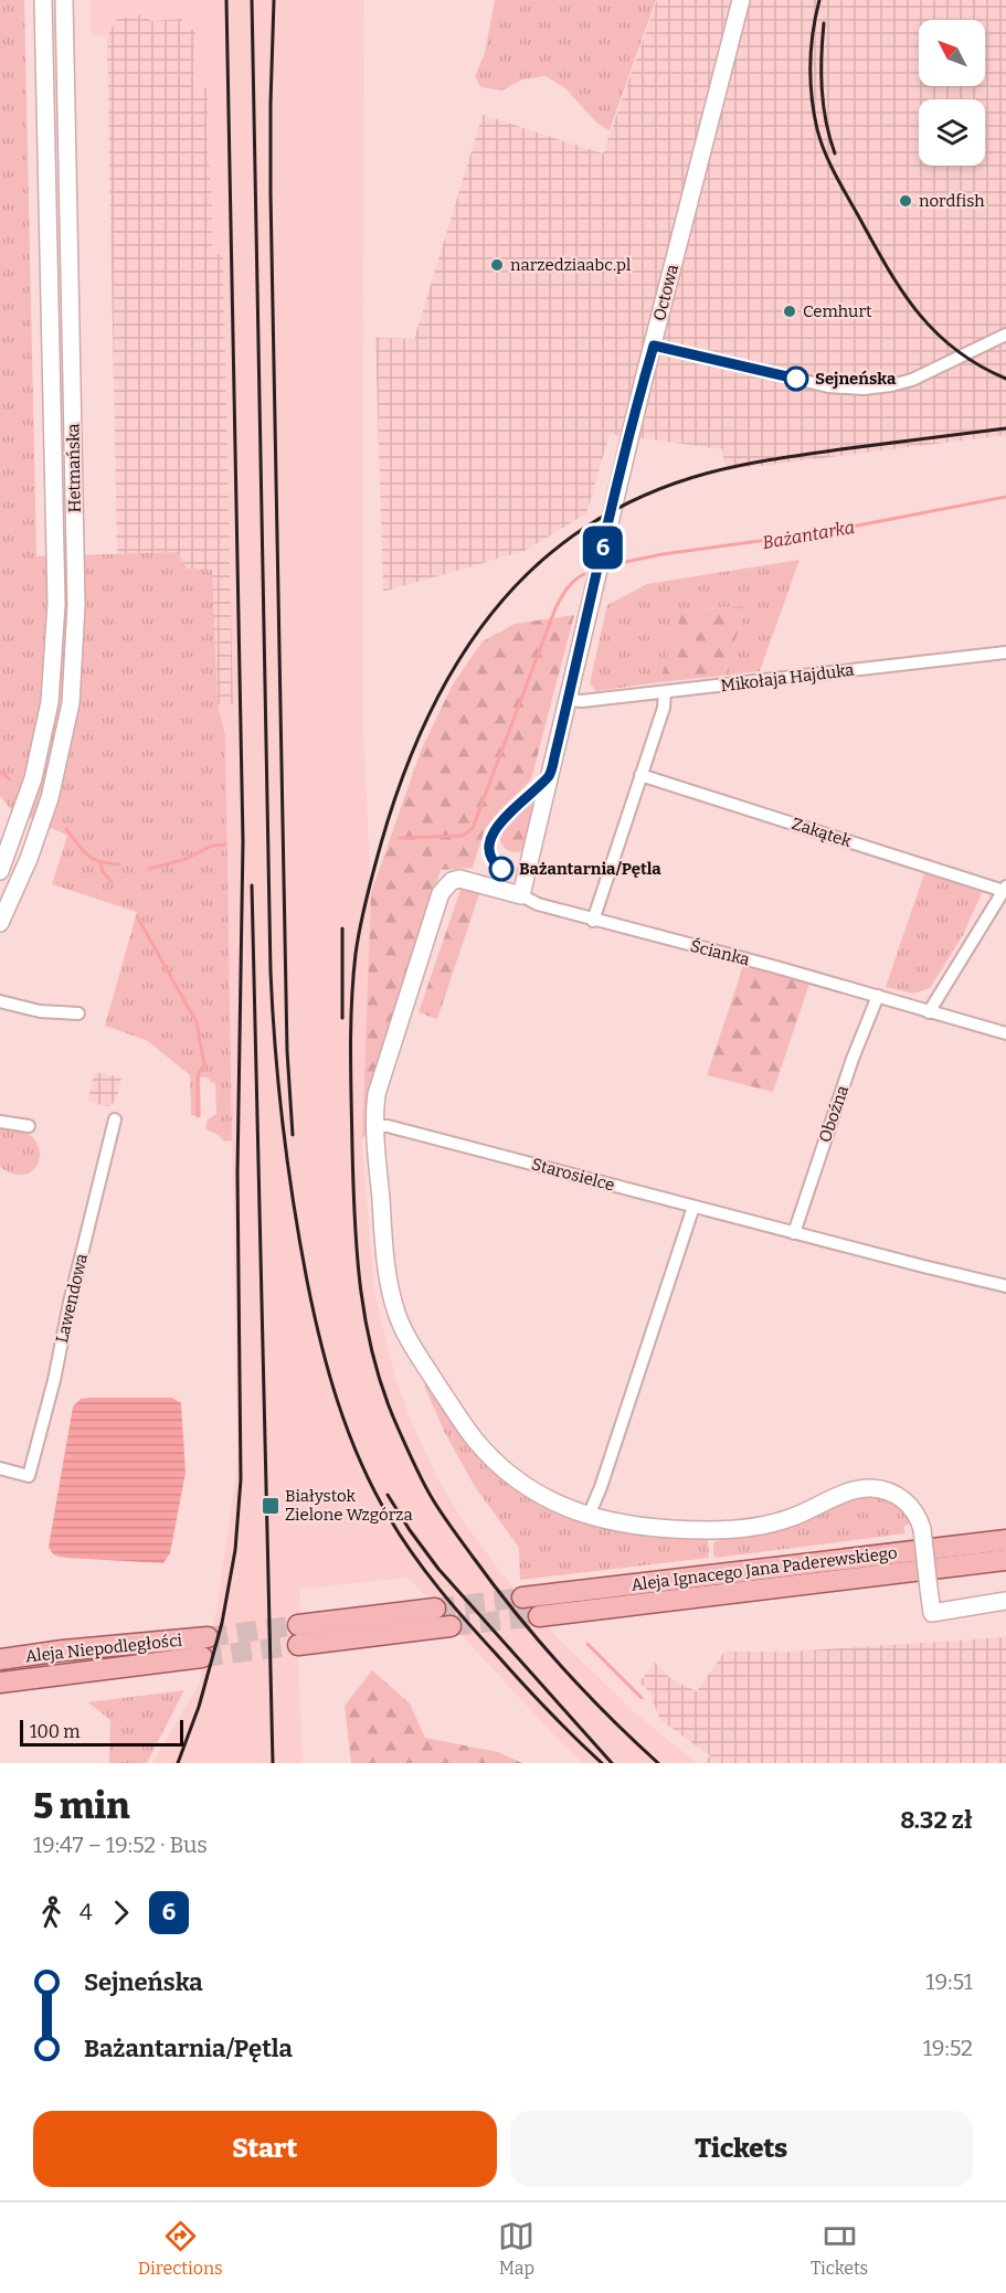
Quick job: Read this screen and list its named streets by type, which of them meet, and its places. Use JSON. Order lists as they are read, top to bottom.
{
  "streets": {
    "main road": ["Aleja Ignacego Jana Paderewskiego", "Aleja Niepodległości"],
    "street": [
      "Octowa",
      "Hetmańska",
      "Mikołaja Hajduka",
      "Zakątek",
      "Ścianka",
      "Oboźna",
      "Starosielce",
      "Lawendowa"
    ]
  },
  "crossings": [
    ["Octowa", "Mikołaja Hajduka"],
    ["Octowa", "Ścianka"],
    ["Ścianka", "Oboźna"],
    ["Ścianka", "Starosielce"],
    ["Oboźna", "Starosielce"]
  ],
  "water": ["Bażantarka"],
  "places": {
    "other": [
      "nordfish",
      "narzedziaabc.pl",
      "Cemhurt",
      "Sejneńska",
      "Bażantarnia/Pętla"
    ],
    "transit": ["Białystok Zielone Wzgórza"]
  },
  "lines": ["bus line 6"],
  "scale_bar": "100 m",
  "north": "top left",
  "page": {
    "on_map": "6",
    "scale": "100 m",
    "heading": ["5 min", "19:47 – 19:52 · Bus", "8.32 zł"],
    "legs": ["4", "6"],
    "list": [
      {
        "name": "Sejneńska",
        "value": "19:51"
      },
      {
        "name": "Bażantarnia/Pętla",
        "value": "19:52"
      }
    ],
    "buttons": ["Start", "Tickets"],
    "tabs": ["Directions", "Map", "Tickets"]
  }
}
